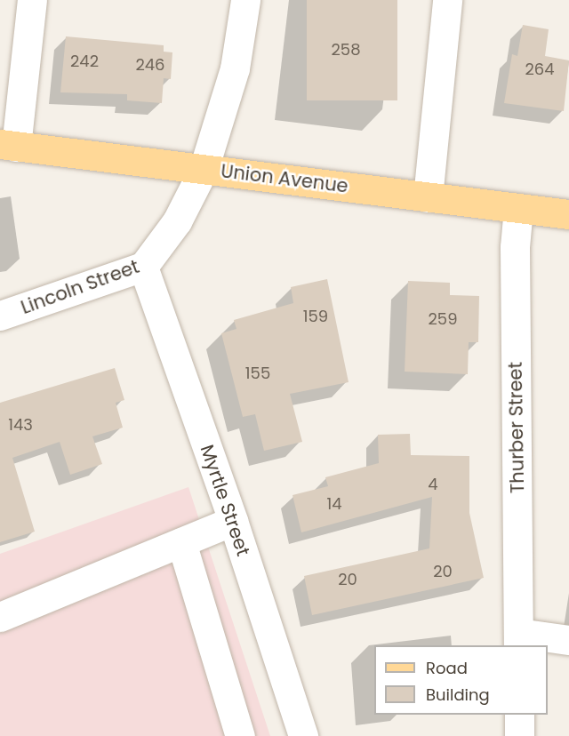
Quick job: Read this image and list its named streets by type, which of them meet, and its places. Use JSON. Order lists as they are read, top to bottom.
{
  "streets": {
    "main road": ["Union Avenue"],
    "street": ["Lincoln Street", "Thurber Street", "Myrtle Street"]
  },
  "crossings": [
    ["Union Avenue", "Lincoln Street"],
    ["Union Avenue", "Thurber Street"],
    ["Lincoln Street", "Myrtle Street"]
  ],
  "house_numbers": [
    "258",
    "242",
    "246",
    "264",
    "159",
    "259",
    "155",
    "143",
    "4",
    "14",
    "20",
    "20"
  ],
  "legend": ["Road", "Building"]
}
